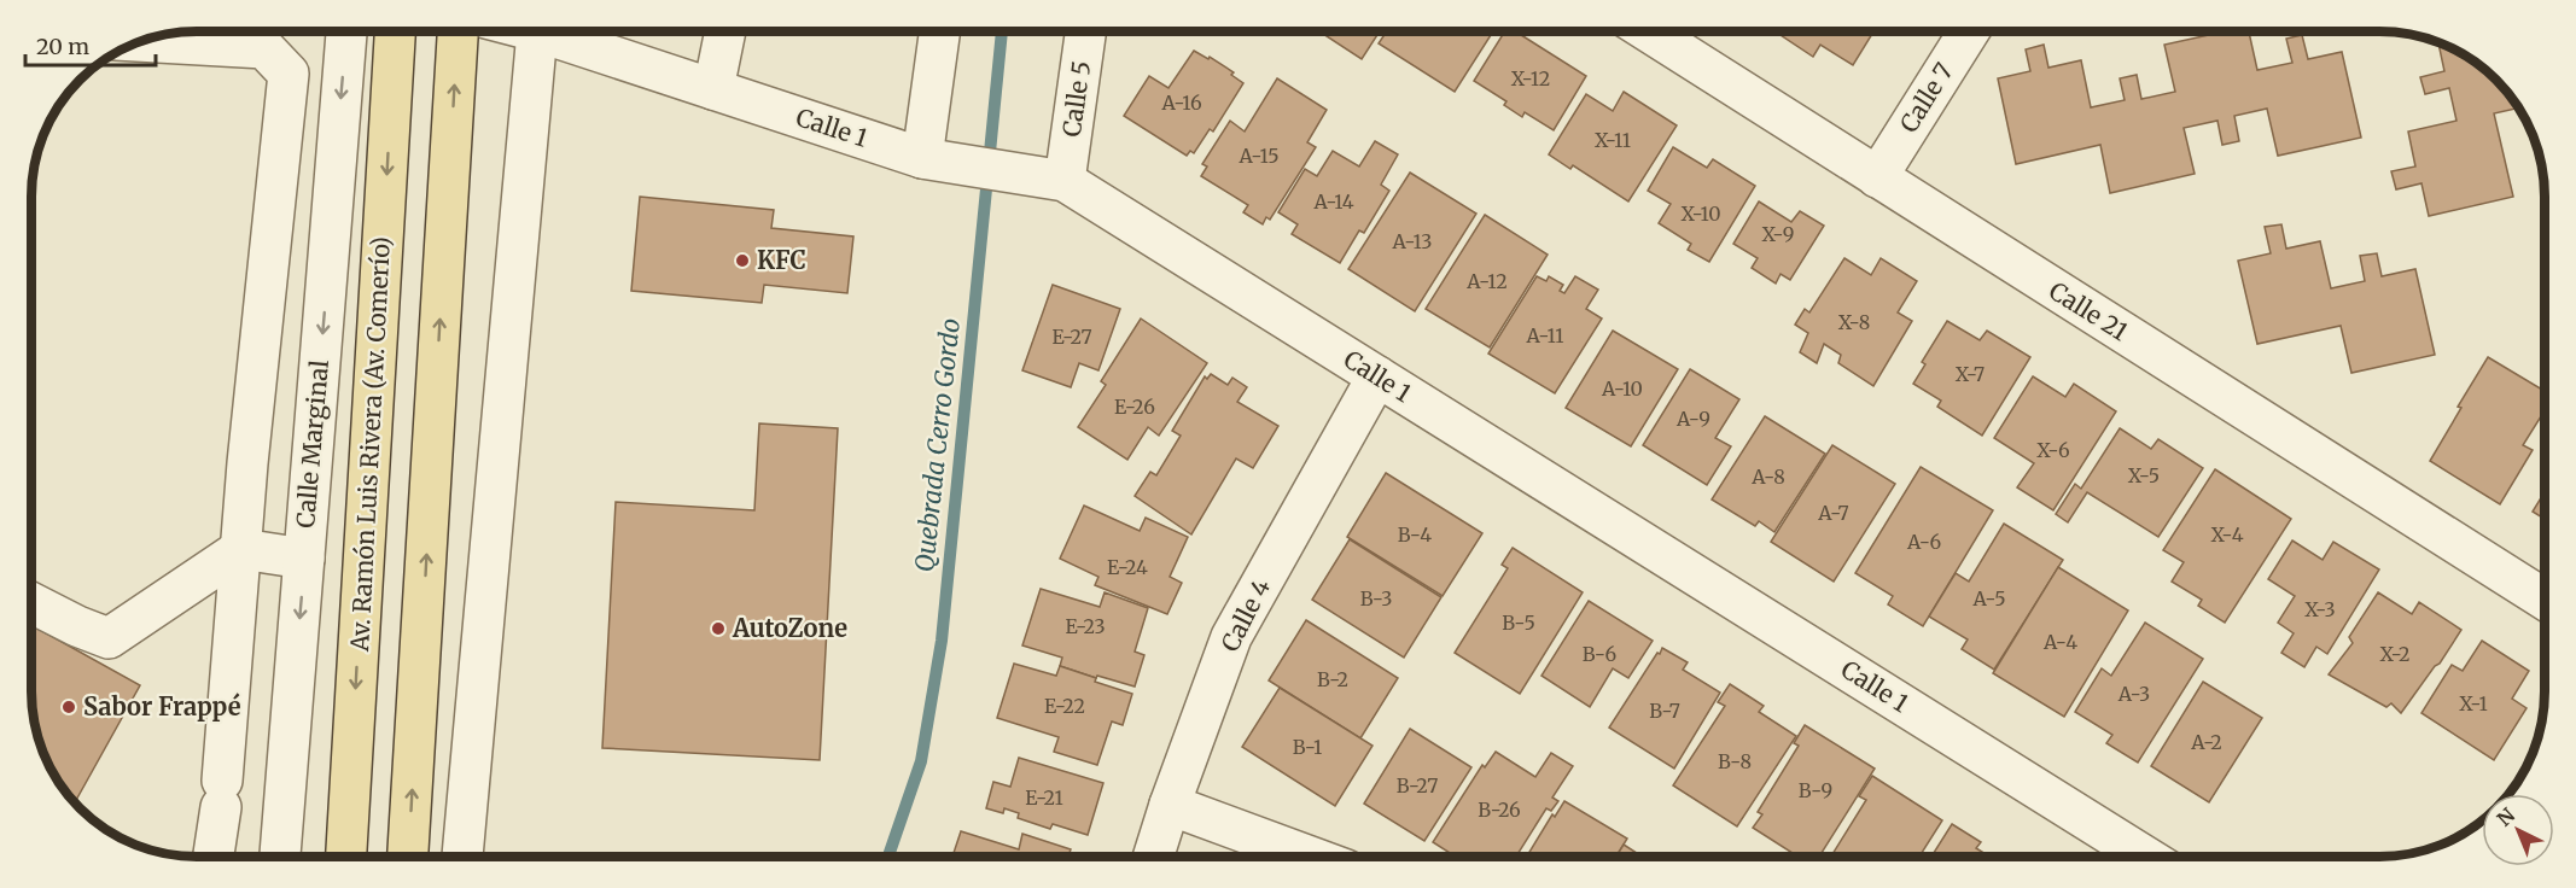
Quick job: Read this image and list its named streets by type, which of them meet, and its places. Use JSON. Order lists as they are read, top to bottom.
{
  "streets": {
    "main road": ["Av. Ramón Luis Rivera (Av. Comerío)"],
    "street": [
      "Calle 7",
      "Calle 5",
      "Calle 1",
      "Calle 21",
      "Calle Marginal",
      "Calle 4"
    ]
  },
  "crossings": [
    ["Calle 7", "Calle 21"],
    ["Calle 5", "Calle 1"],
    ["Calle 1", "Calle 4"]
  ],
  "water": ["Quebrada Cerro Gordo"],
  "places": ["KFC", "AutoZone", "Sabor Frappé"],
  "house_numbers": [
    "X-12",
    "A-16",
    "X-11",
    "A-15",
    "A-14",
    "X-10",
    "X-9",
    "A-13",
    "A-12",
    "X-8",
    "A-11",
    "E-27",
    "X-7",
    "A-10",
    "E-26",
    "A-9",
    "X-6",
    "X-5",
    "A-8",
    "A-7",
    "B-4",
    "X-4",
    "A-6",
    "E-24",
    "B-3",
    "A-5",
    "X-3",
    "B-5",
    "E-23",
    "A-4",
    "B-6",
    "X-2",
    "B-2",
    "A-3",
    "X-1",
    "E-22",
    "B-7",
    "A-2",
    "B-1",
    "B-8",
    "B-27",
    "B-9",
    "E-21",
    "B-26"
  ],
  "scale_bar": "20 m",
  "north": "top left"
}
